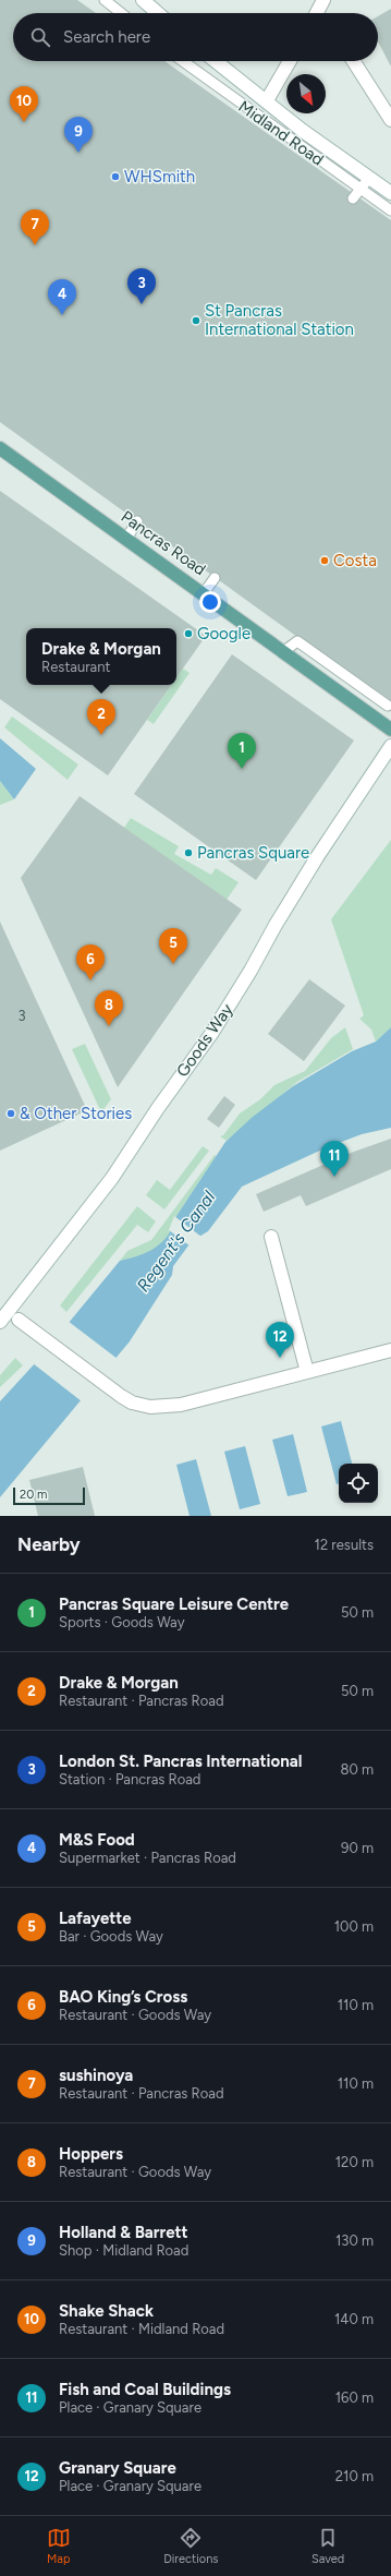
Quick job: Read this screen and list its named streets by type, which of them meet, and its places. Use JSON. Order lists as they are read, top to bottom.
{
  "streets": {
    "main road": ["Pancras Road"],
    "street": ["Midland Road", "Goods Way"]
  },
  "water": ["Regent's Canal"],
  "places": [
    "WHSmith",
    "St Pancras International Station",
    "Costa",
    "Google",
    "Pancras Square",
    "& Other Stories"
  ],
  "house_numbers": ["3"],
  "scale_bar": "20 m",
  "north": "bottom right",
  "page": {
    "search": "Search here",
    "pins": [
      "10",
      "9",
      "7",
      "3",
      "4",
      "2",
      "1",
      "5",
      "6",
      "8",
      "11",
      "12"
    ],
    "popup": ["Drake & Morgan", "Restaurant"],
    "scale": "20 m",
    "heading": ["Nearby", "12 results"],
    "list": [
      {
        "mark": "1",
        "name": "Pancras Square Leisure Centre",
        "note": "Sports · Goods Way",
        "value": "50 m"
      },
      {
        "mark": "2",
        "name": "Drake & Morgan",
        "note": "Restaurant · Pancras Road",
        "value": "50 m"
      },
      {
        "mark": "3",
        "name": "London St. Pancras International",
        "note": "Station · Pancras Road",
        "value": "80 m"
      },
      {
        "mark": "4",
        "name": "M&S Food",
        "note": "Supermarket · Pancras Road",
        "value": "90 m"
      },
      {
        "mark": "5",
        "name": "Lafayette",
        "note": "Bar · Goods Way",
        "value": "100 m"
      },
      {
        "mark": "6",
        "name": "BAO King’s Cross",
        "note": "Restaurant · Goods Way",
        "value": "110 m"
      },
      {
        "mark": "7",
        "name": "sushinoya",
        "note": "Restaurant · Pancras Road",
        "value": "110 m"
      },
      {
        "mark": "8",
        "name": "Hoppers",
        "note": "Restaurant · Goods Way",
        "value": "120 m"
      },
      {
        "mark": "9",
        "name": "Holland & Barrett",
        "note": "Shop · Midland Road",
        "value": "130 m"
      },
      {
        "mark": "10",
        "name": "Shake Shack",
        "note": "Restaurant · Midland Road",
        "value": "140 m"
      },
      {
        "mark": "11",
        "name": "Fish and Coal Buildings",
        "note": "Place · Granary Square",
        "value": "160 m"
      },
      {
        "mark": "12",
        "name": "Granary Square",
        "note": "Place · Granary Square",
        "value": "210 m"
      }
    ],
    "nav": ["Map", "Directions", "Saved"]
  }
}
